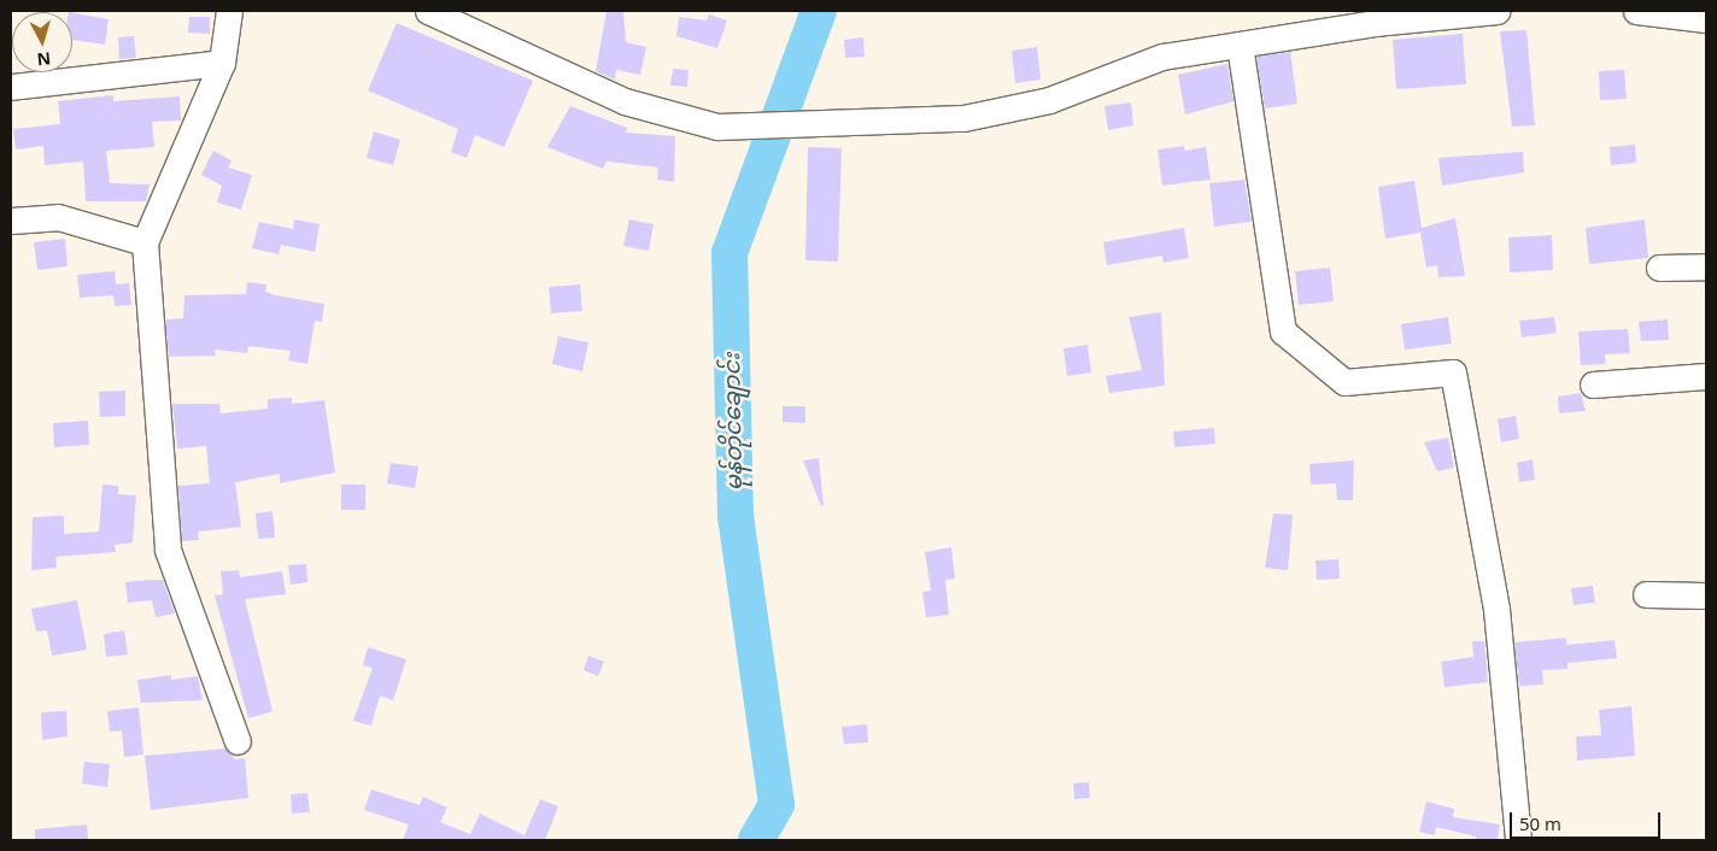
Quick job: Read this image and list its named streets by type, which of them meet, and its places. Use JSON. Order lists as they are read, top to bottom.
{
  "water": ["မုန်တိုင်ချောင်း"],
  "scale_bar": "50 m",
  "north": "bottom"
}
